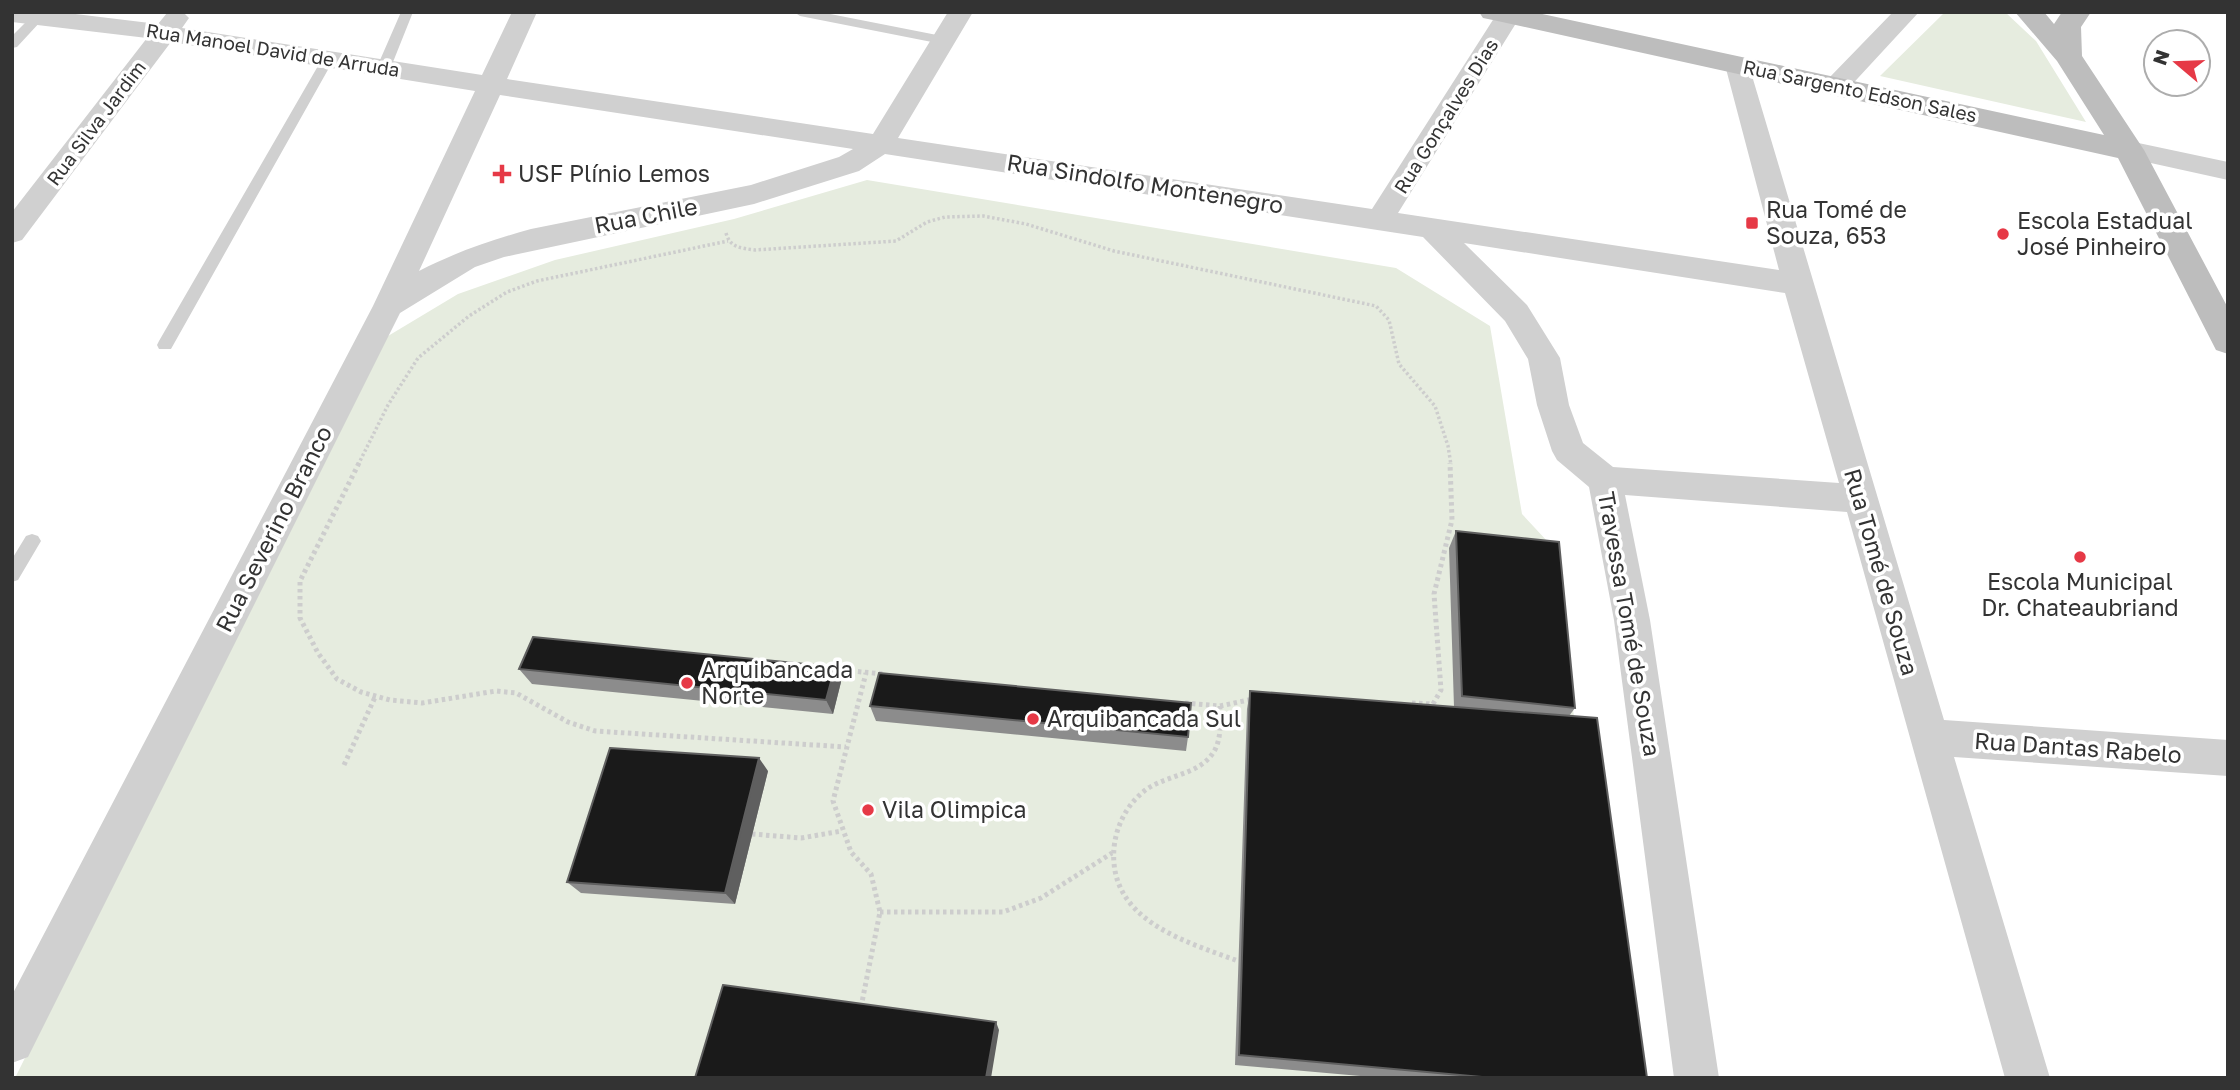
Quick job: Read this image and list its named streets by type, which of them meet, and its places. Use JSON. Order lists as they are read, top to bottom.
{
  "streets": {
    "main road": ["Rua Sargento Edson Sales"],
    "street": [
      "Rua Manoel David de Arruda",
      "Rua Gonçalves Dias",
      "Rua Silva Jardim",
      "Rua Sindolfo Montenegro",
      "Rua Chile",
      "Rua Severino Branco",
      "Rua Tomé de Souza",
      "Travessa Tomé de Souza",
      "Rua Dantas Rabelo"
    ]
  },
  "crossings": [
    ["Rua Manoel David de Arruda", "Rua Silva Jardim"],
    ["Rua Manoel David de Arruda", "Rua Sindolfo Montenegro"],
    ["Rua Manoel David de Arruda", "Rua Severino Branco"],
    ["Rua Sargento Edson Sales", "Rua Gonçalves Dias"],
    ["Rua Sargento Edson Sales", "Rua Tomé de Souza"],
    ["Rua Gonçalves Dias", "Rua Sindolfo Montenegro"],
    ["Rua Sindolfo Montenegro", "Rua Chile"],
    ["Rua Sindolfo Montenegro", "Rua Severino Branco"],
    ["Rua Sindolfo Montenegro", "Rua Tomé de Souza"],
    ["Rua Sindolfo Montenegro", "Travessa Tomé de Souza"],
    ["Rua Chile", "Rua Severino Branco"],
    ["Rua Tomé de Souza", "Rua Dantas Rabelo"]
  ],
  "places": {
    "health": ["USF Plínio Lemos"],
    "transit": ["Rua Tomé de Souza, 653"],
    "other": [
      "Escola Estadual José Pinheiro",
      "Escola Municipal Dr. Chateaubriand",
      "Arquibancada Norte",
      "Arquibancada Sul",
      "Vila Olimpica"
    ]
  },
  "north": "left"
}
